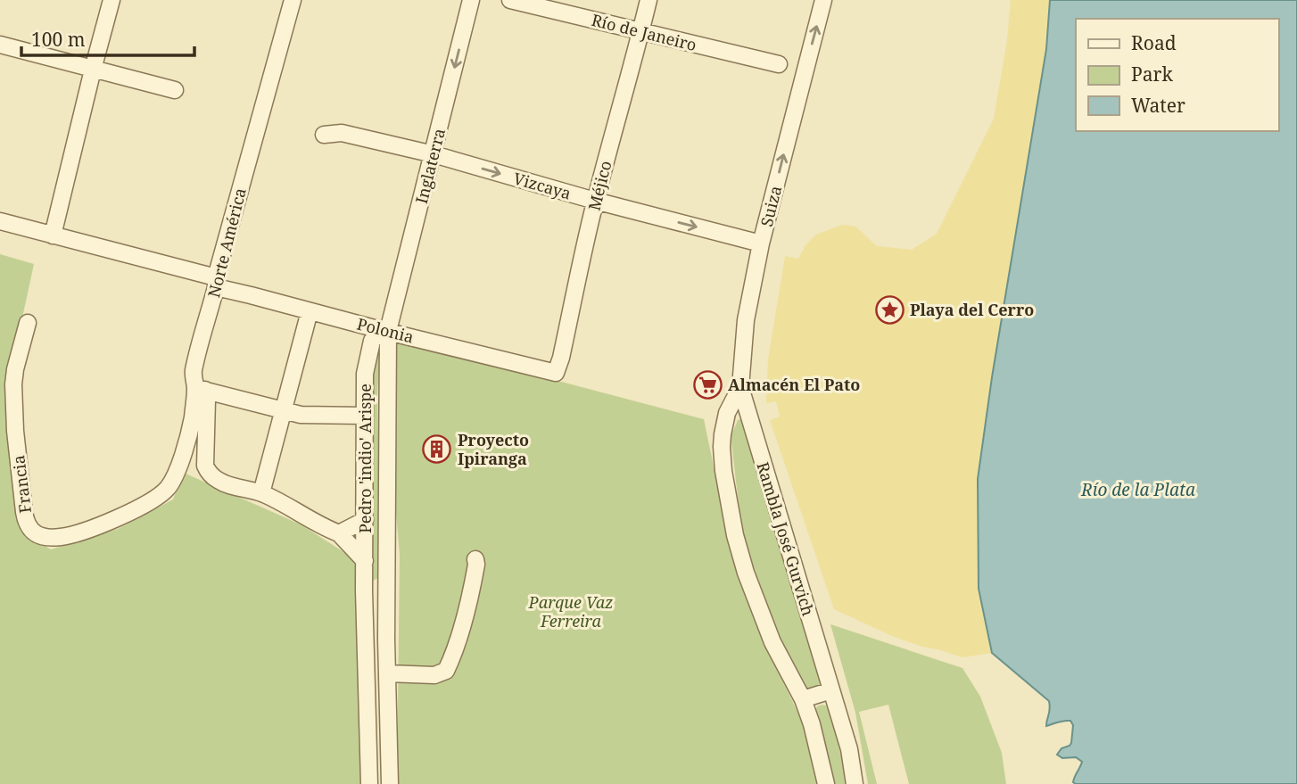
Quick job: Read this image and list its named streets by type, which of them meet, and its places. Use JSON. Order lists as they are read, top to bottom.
{
  "streets": {
    "street": [
      "Río de Janeiro",
      "Inglaterra",
      "Vizcaya",
      "Méjico",
      "Suiza",
      "Norte América",
      "Polonia",
      "Pedro 'indio' Arispe",
      "Francia",
      "Rambla José Gurvich"
    ]
  },
  "crossings": [
    ["Río de Janeiro", "Méjico"],
    ["Inglaterra", "Vizcaya"],
    ["Inglaterra", "Polonia"],
    ["Inglaterra", "Pedro 'indio' Arispe"],
    ["Vizcaya", "Méjico"],
    ["Vizcaya", "Suiza"],
    ["Méjico", "Polonia"],
    ["Suiza", "Rambla José Gurvich"],
    ["Norte América", "Polonia"],
    ["Norte América", "Francia"],
    ["Polonia", "Pedro 'indio' Arispe"]
  ],
  "one_way": ["Inglaterra", "Vizcaya"],
  "water": ["Río de la Plata"],
  "parks": ["Parque Vaz Ferreira"],
  "places": {
    "place": ["Playa del Cerro"],
    "supermarket": ["Almacén El Pato"],
    "building": ["Proyecto Ipiranga"]
  },
  "legend": ["Road", "Park", "Water"],
  "scale_bar": "100 m"
}
